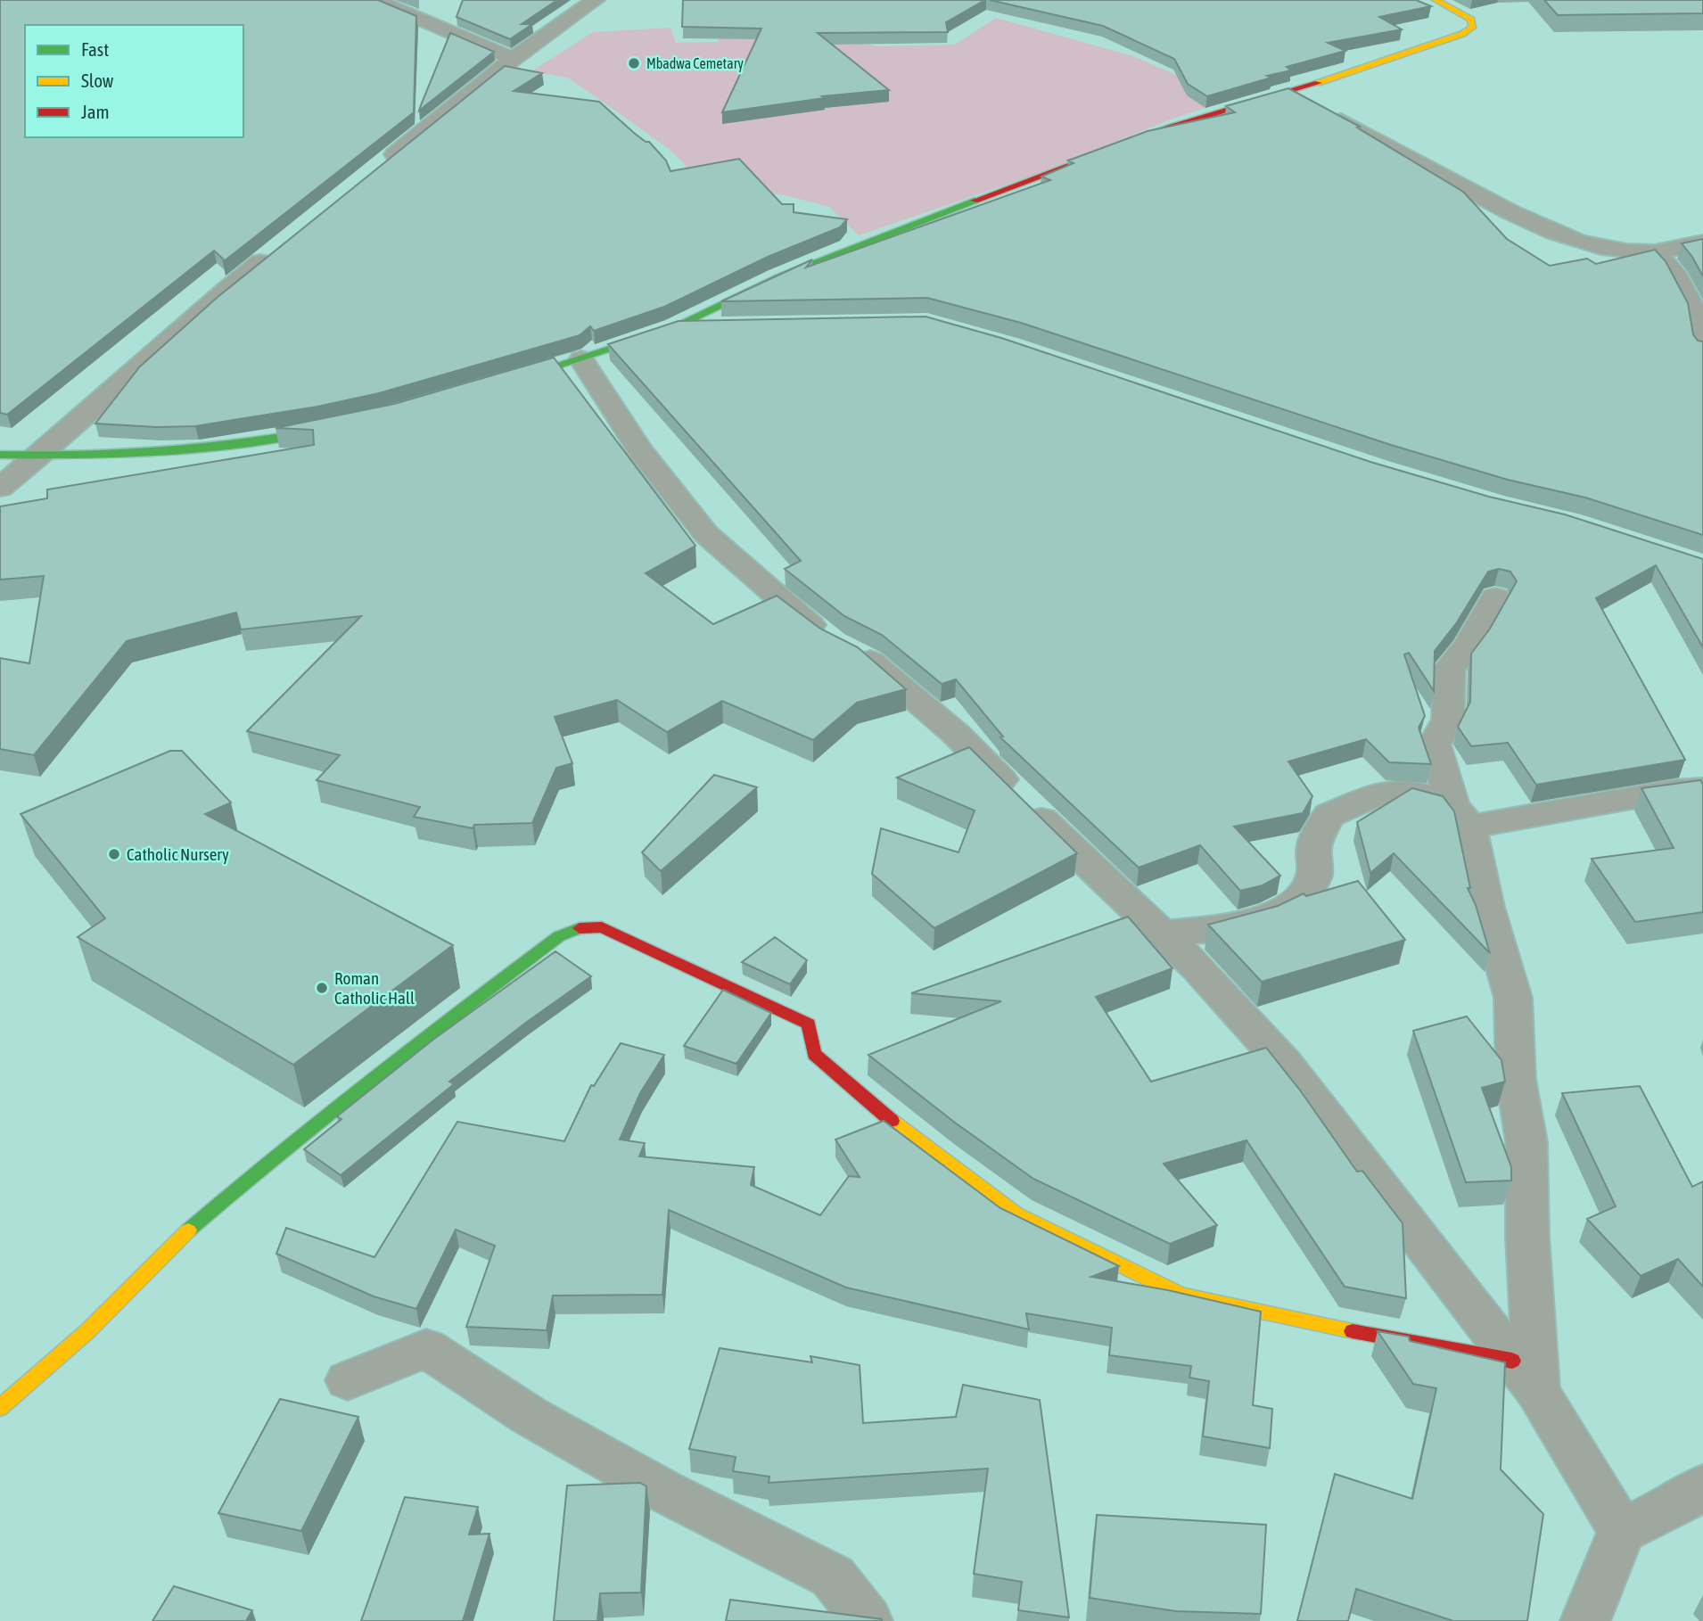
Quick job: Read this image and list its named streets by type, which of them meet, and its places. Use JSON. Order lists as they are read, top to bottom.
{
  "places": ["Mbadwa Cemetary", "Catholic Nursery", "Roman Catholic Hall"],
  "legend": ["Fast", "Slow", "Jam"]
}
